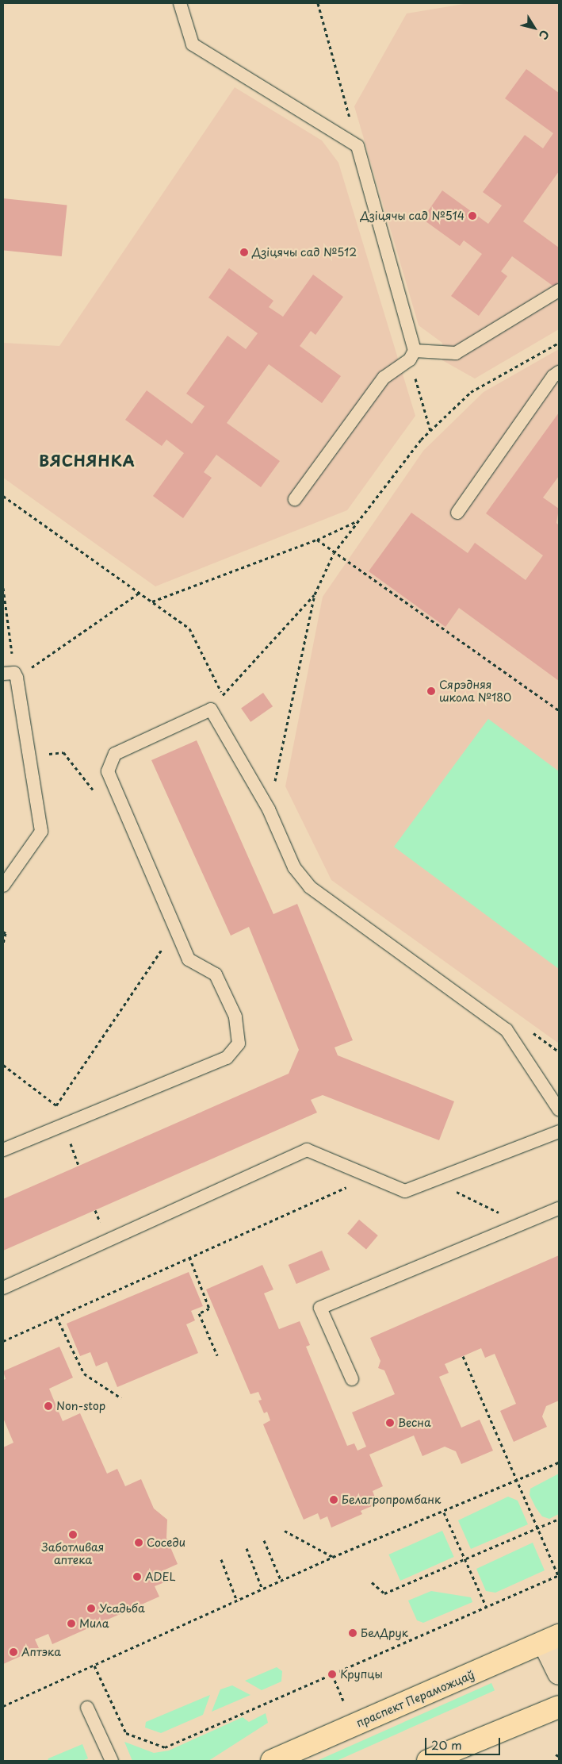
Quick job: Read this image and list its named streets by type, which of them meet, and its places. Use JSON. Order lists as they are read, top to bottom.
{
  "streets": {
    "main road": ["праспект Пераможцаў"]
  },
  "districts": ["ВЯСНЯНКА"],
  "places": [
    "Дзіцячы сад №514",
    "Дзіцячы сад №512",
    "Сярэдняя школа №180",
    "Non-stop",
    "Весна",
    "Белагропромбанк",
    "Заботливая аптека",
    "Соседи",
    "ADEL",
    "Усадьба",
    "Мила",
    "БелДрук",
    "Аптэка",
    "Крупцы"
  ],
  "scale_bar": "20 m",
  "north": "bottom right"
}
